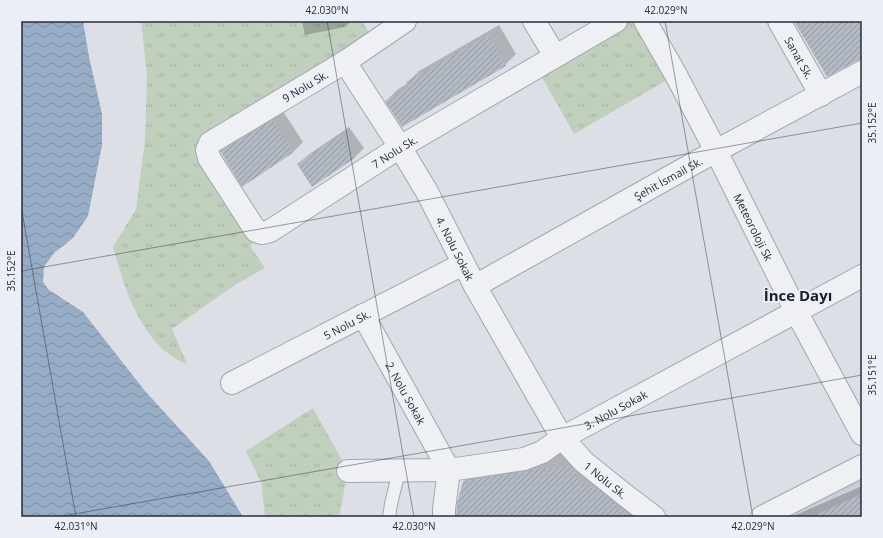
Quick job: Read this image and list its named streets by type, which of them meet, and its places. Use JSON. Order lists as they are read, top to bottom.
{
  "streets": {
    "street": [
      "Sanat Sk.",
      "9 Nolu Sk.",
      "7 Nolu Sk.",
      "Şehit İsmail Sk.",
      "Meteoroloji Sk",
      "4. Nolu Sokak",
      "5 Nolu Sk.",
      "2. Nolu Sokak",
      "3. Nolu Sokak",
      "1 Nolu Sk."
    ]
  },
  "crossings": [
    ["Sanat Sk.", "Şehit İsmail Sk."],
    ["9 Nolu Sk.", "7 Nolu Sk."],
    ["9 Nolu Sk.", "4. Nolu Sokak"],
    ["7 Nolu Sk.", "4. Nolu Sokak"],
    ["Şehit İsmail Sk.", "Meteoroloji Sk"],
    ["Şehit İsmail Sk.", "4. Nolu Sokak"],
    ["Meteoroloji Sk", "3. Nolu Sokak"],
    ["4. Nolu Sokak", "5 Nolu Sk."],
    ["4. Nolu Sokak", "3. Nolu Sokak"],
    ["4. Nolu Sokak", "1 Nolu Sk."],
    ["5 Nolu Sk.", "2. Nolu Sokak"],
    ["2. Nolu Sokak", "3. Nolu Sokak"],
    ["3. Nolu Sokak", "1 Nolu Sk."]
  ],
  "districts": ["İnce Dayı"],
  "coordinates": [
    "42.030°N",
    "42.029°N",
    "35.152°E",
    "35.151°E",
    "42.031°N"
  ]
}
